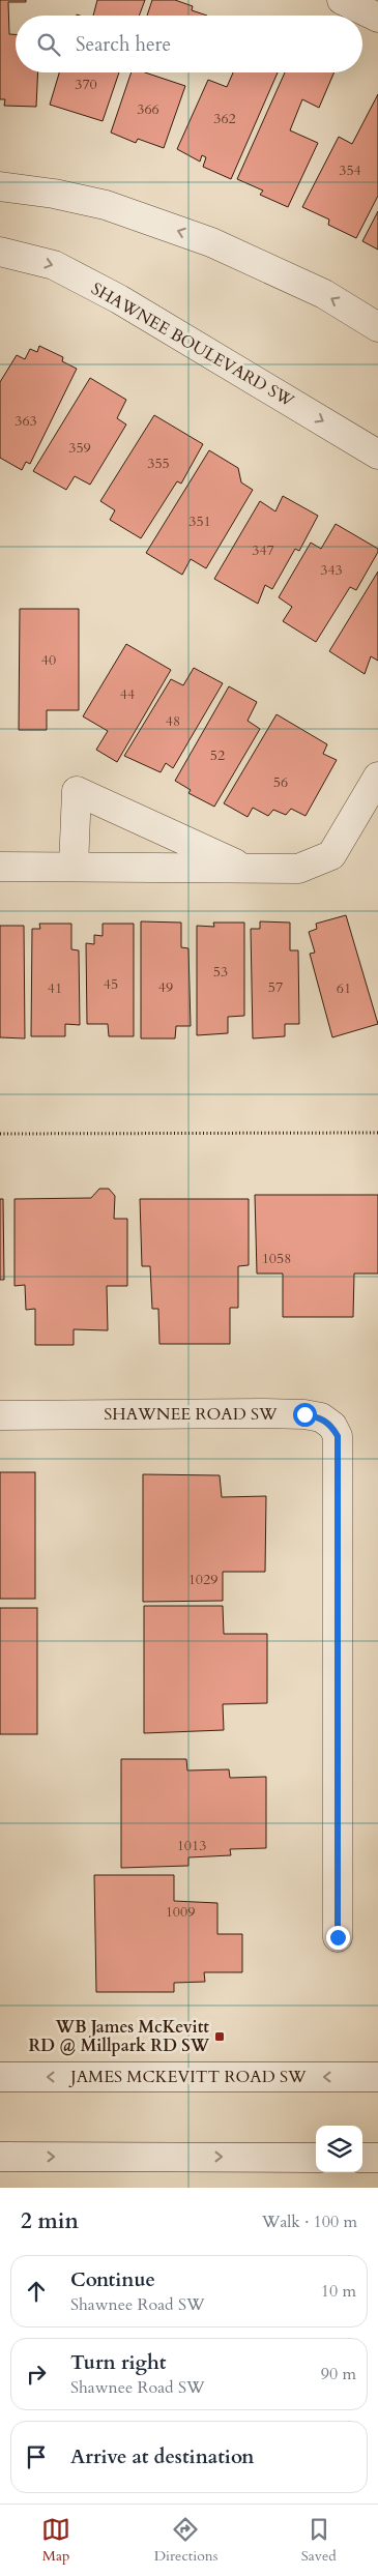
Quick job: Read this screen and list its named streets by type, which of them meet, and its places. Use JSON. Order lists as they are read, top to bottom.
{
  "streets": {
    "street": ["SHAWNEE BOULEVARD SW", "SHAWNEE ROAD SW", "JAMES MCKEVITT ROAD SW"]
  },
  "places": {
    "transit": ["WB James McKevitt RD @ Millpark RD SW"]
  },
  "house_numbers": [
    "370",
    "366",
    "362",
    "354",
    "363",
    "359",
    "355",
    "351",
    "347",
    "343",
    "40",
    "44",
    "48",
    "52",
    "56",
    "53",
    "45",
    "49",
    "57",
    "41",
    "61",
    "1058",
    "1029",
    "1013",
    "1009"
  ],
  "page": {
    "search": "Search here",
    "heading": ["2 min", "Walk · 100 m"],
    "list": [
      ["Continue", "Shawnee Road SW", "10 m"],
      ["Turn right", "Shawnee Road SW", "90 m"],
      "Arrive at destination"
    ],
    "nav": ["Map", "Directions", "Saved"]
  }
}
